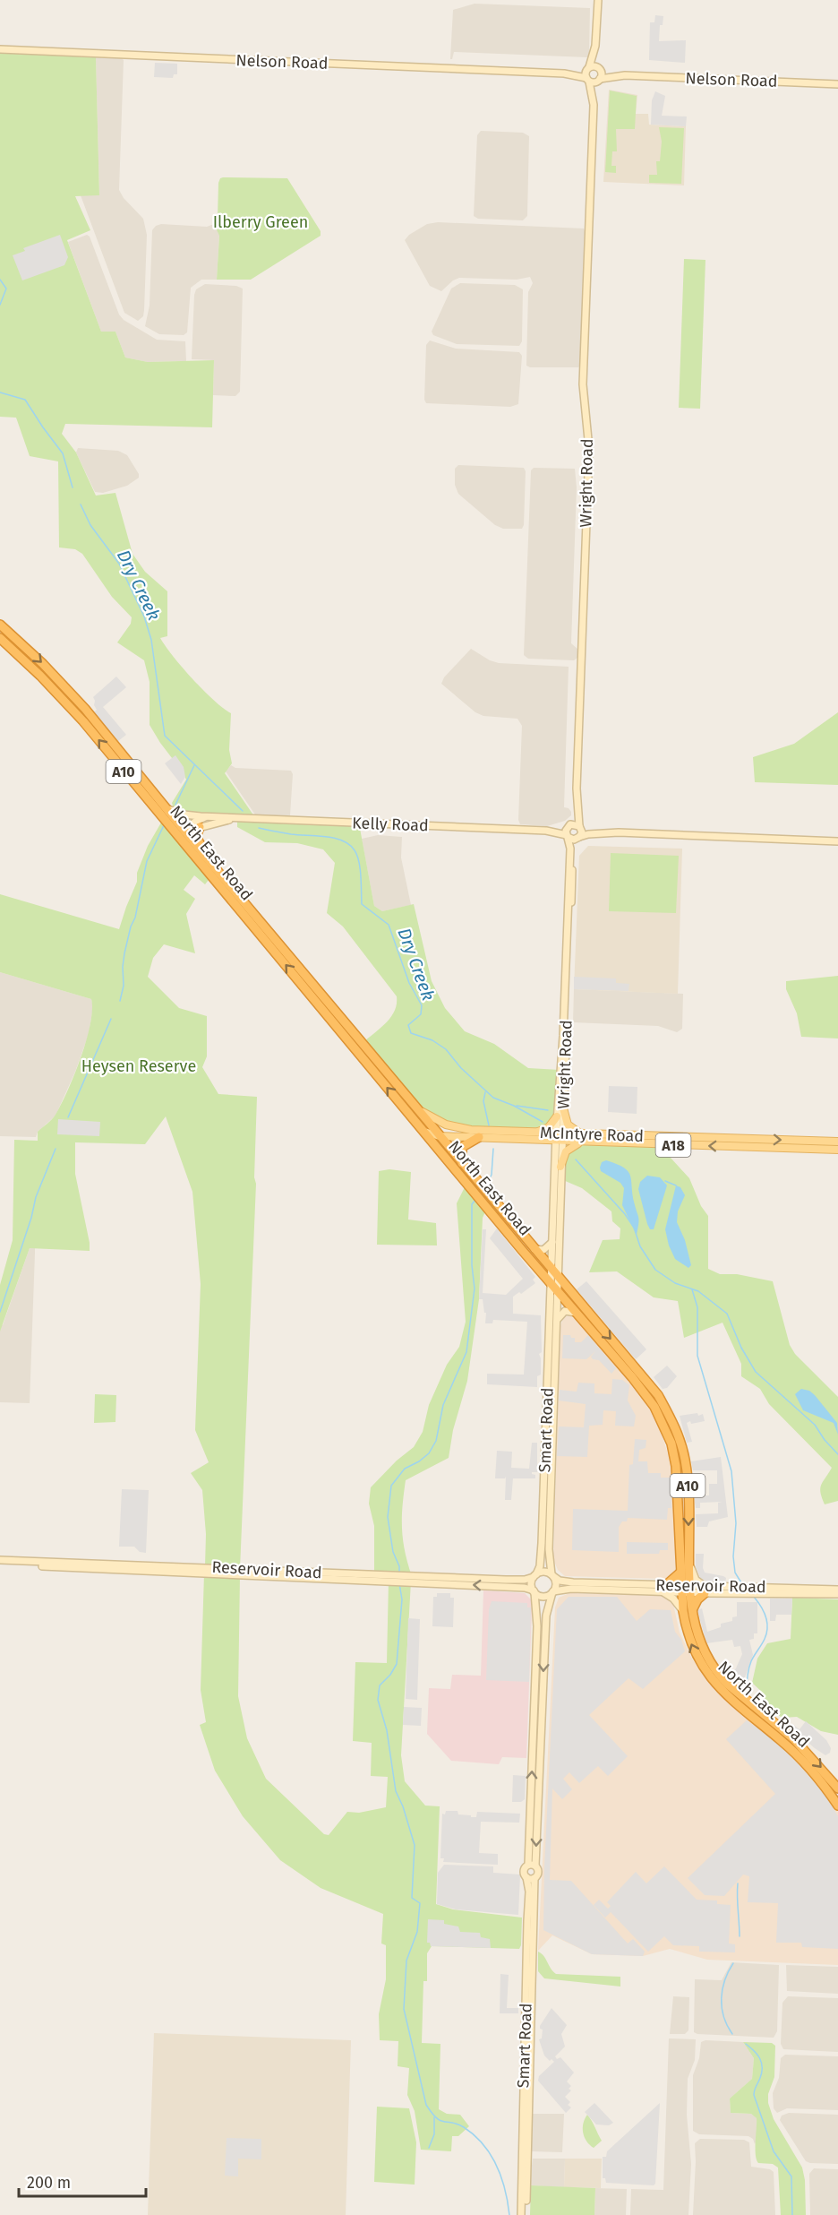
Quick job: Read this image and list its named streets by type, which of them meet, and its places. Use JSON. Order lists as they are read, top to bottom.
{
  "streets": {
    "highway": ["A10", "North East Road"],
    "main road": [
      "Nelson Road",
      "Wright Road",
      "Kelly Road",
      "McIntyre Road",
      "A18",
      "Smart Road",
      "Reservoir Road"
    ]
  },
  "crossings": [
    ["Nelson Road", "Wright Road"],
    ["Wright Road", "Kelly Road"],
    ["Wright Road", "North East Road"],
    ["Wright Road", "McIntyre Road"],
    ["Wright Road", "Smart Road"],
    ["Kelly Road", "North East Road"],
    ["North East Road", "McIntyre Road"],
    ["North East Road", "Smart Road"],
    ["North East Road", "Reservoir Road"],
    ["Smart Road", "Reservoir Road"]
  ],
  "water": ["Dry Creek"],
  "parks": ["Ilberry Green", "Heysen Reserve"],
  "scale_bar": "200 m"
}
